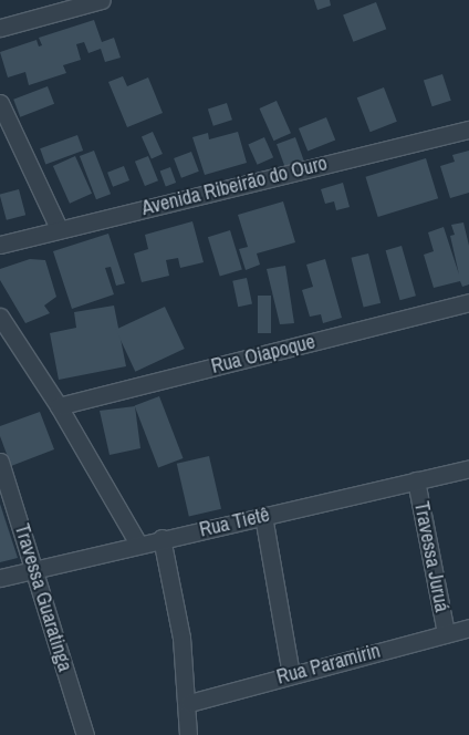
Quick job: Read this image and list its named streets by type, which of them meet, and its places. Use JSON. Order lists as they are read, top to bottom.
{
  "streets": {
    "street": [
      "Avenida Ribeirão do Ouro",
      "Rua Oiapoque",
      "Rua Tietê",
      "Travessa Juruá",
      "Travessa Guaratinga",
      "Rua Paramirin"
    ]
  },
  "crossings": [
    ["Rua Tietê", "Travessa Juruá"],
    ["Rua Tietê", "Travessa Guaratinga"],
    ["Travessa Juruá", "Rua Paramirin"]
  ]
}
